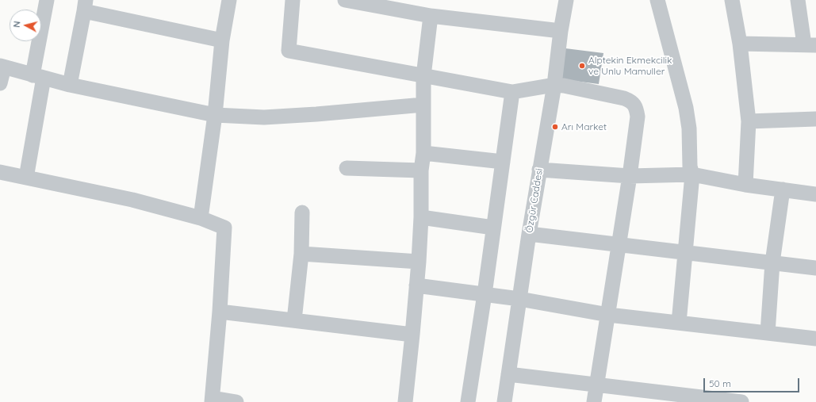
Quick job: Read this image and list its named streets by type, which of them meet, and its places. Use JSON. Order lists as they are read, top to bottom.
{
  "streets": {
    "street": ["Özgür Caddesi"]
  },
  "places": ["Alptekin Ekmekcilik ve Unlu Mamuller", "Arı Market"],
  "scale_bar": "50 m",
  "north": "left"
}
